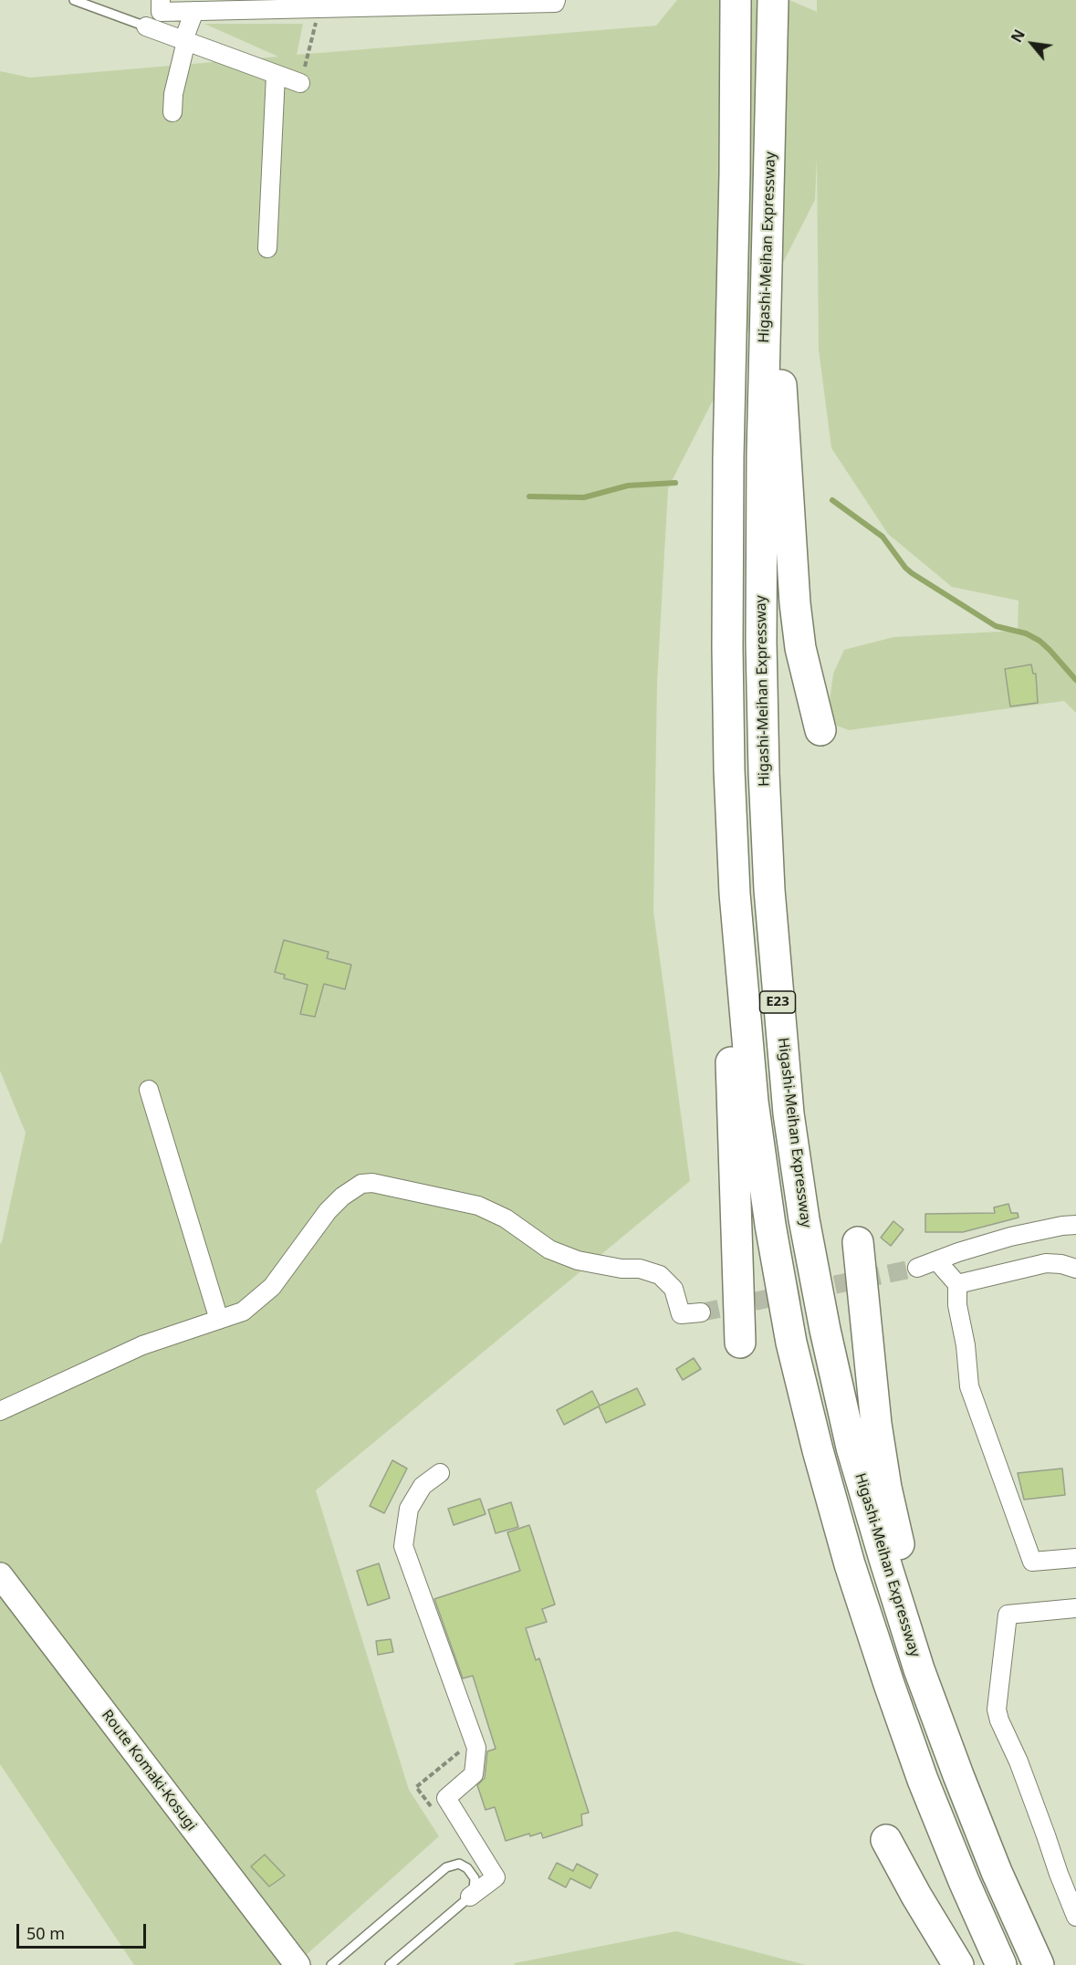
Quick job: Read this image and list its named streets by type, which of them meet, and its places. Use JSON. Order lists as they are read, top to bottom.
{
  "streets": {
    "highway": ["Higashi-Meihan Expressway", "E23"],
    "main road": ["Route Komaki-Kosugi"]
  },
  "scale_bar": "50 m",
  "north": "top left"
}
